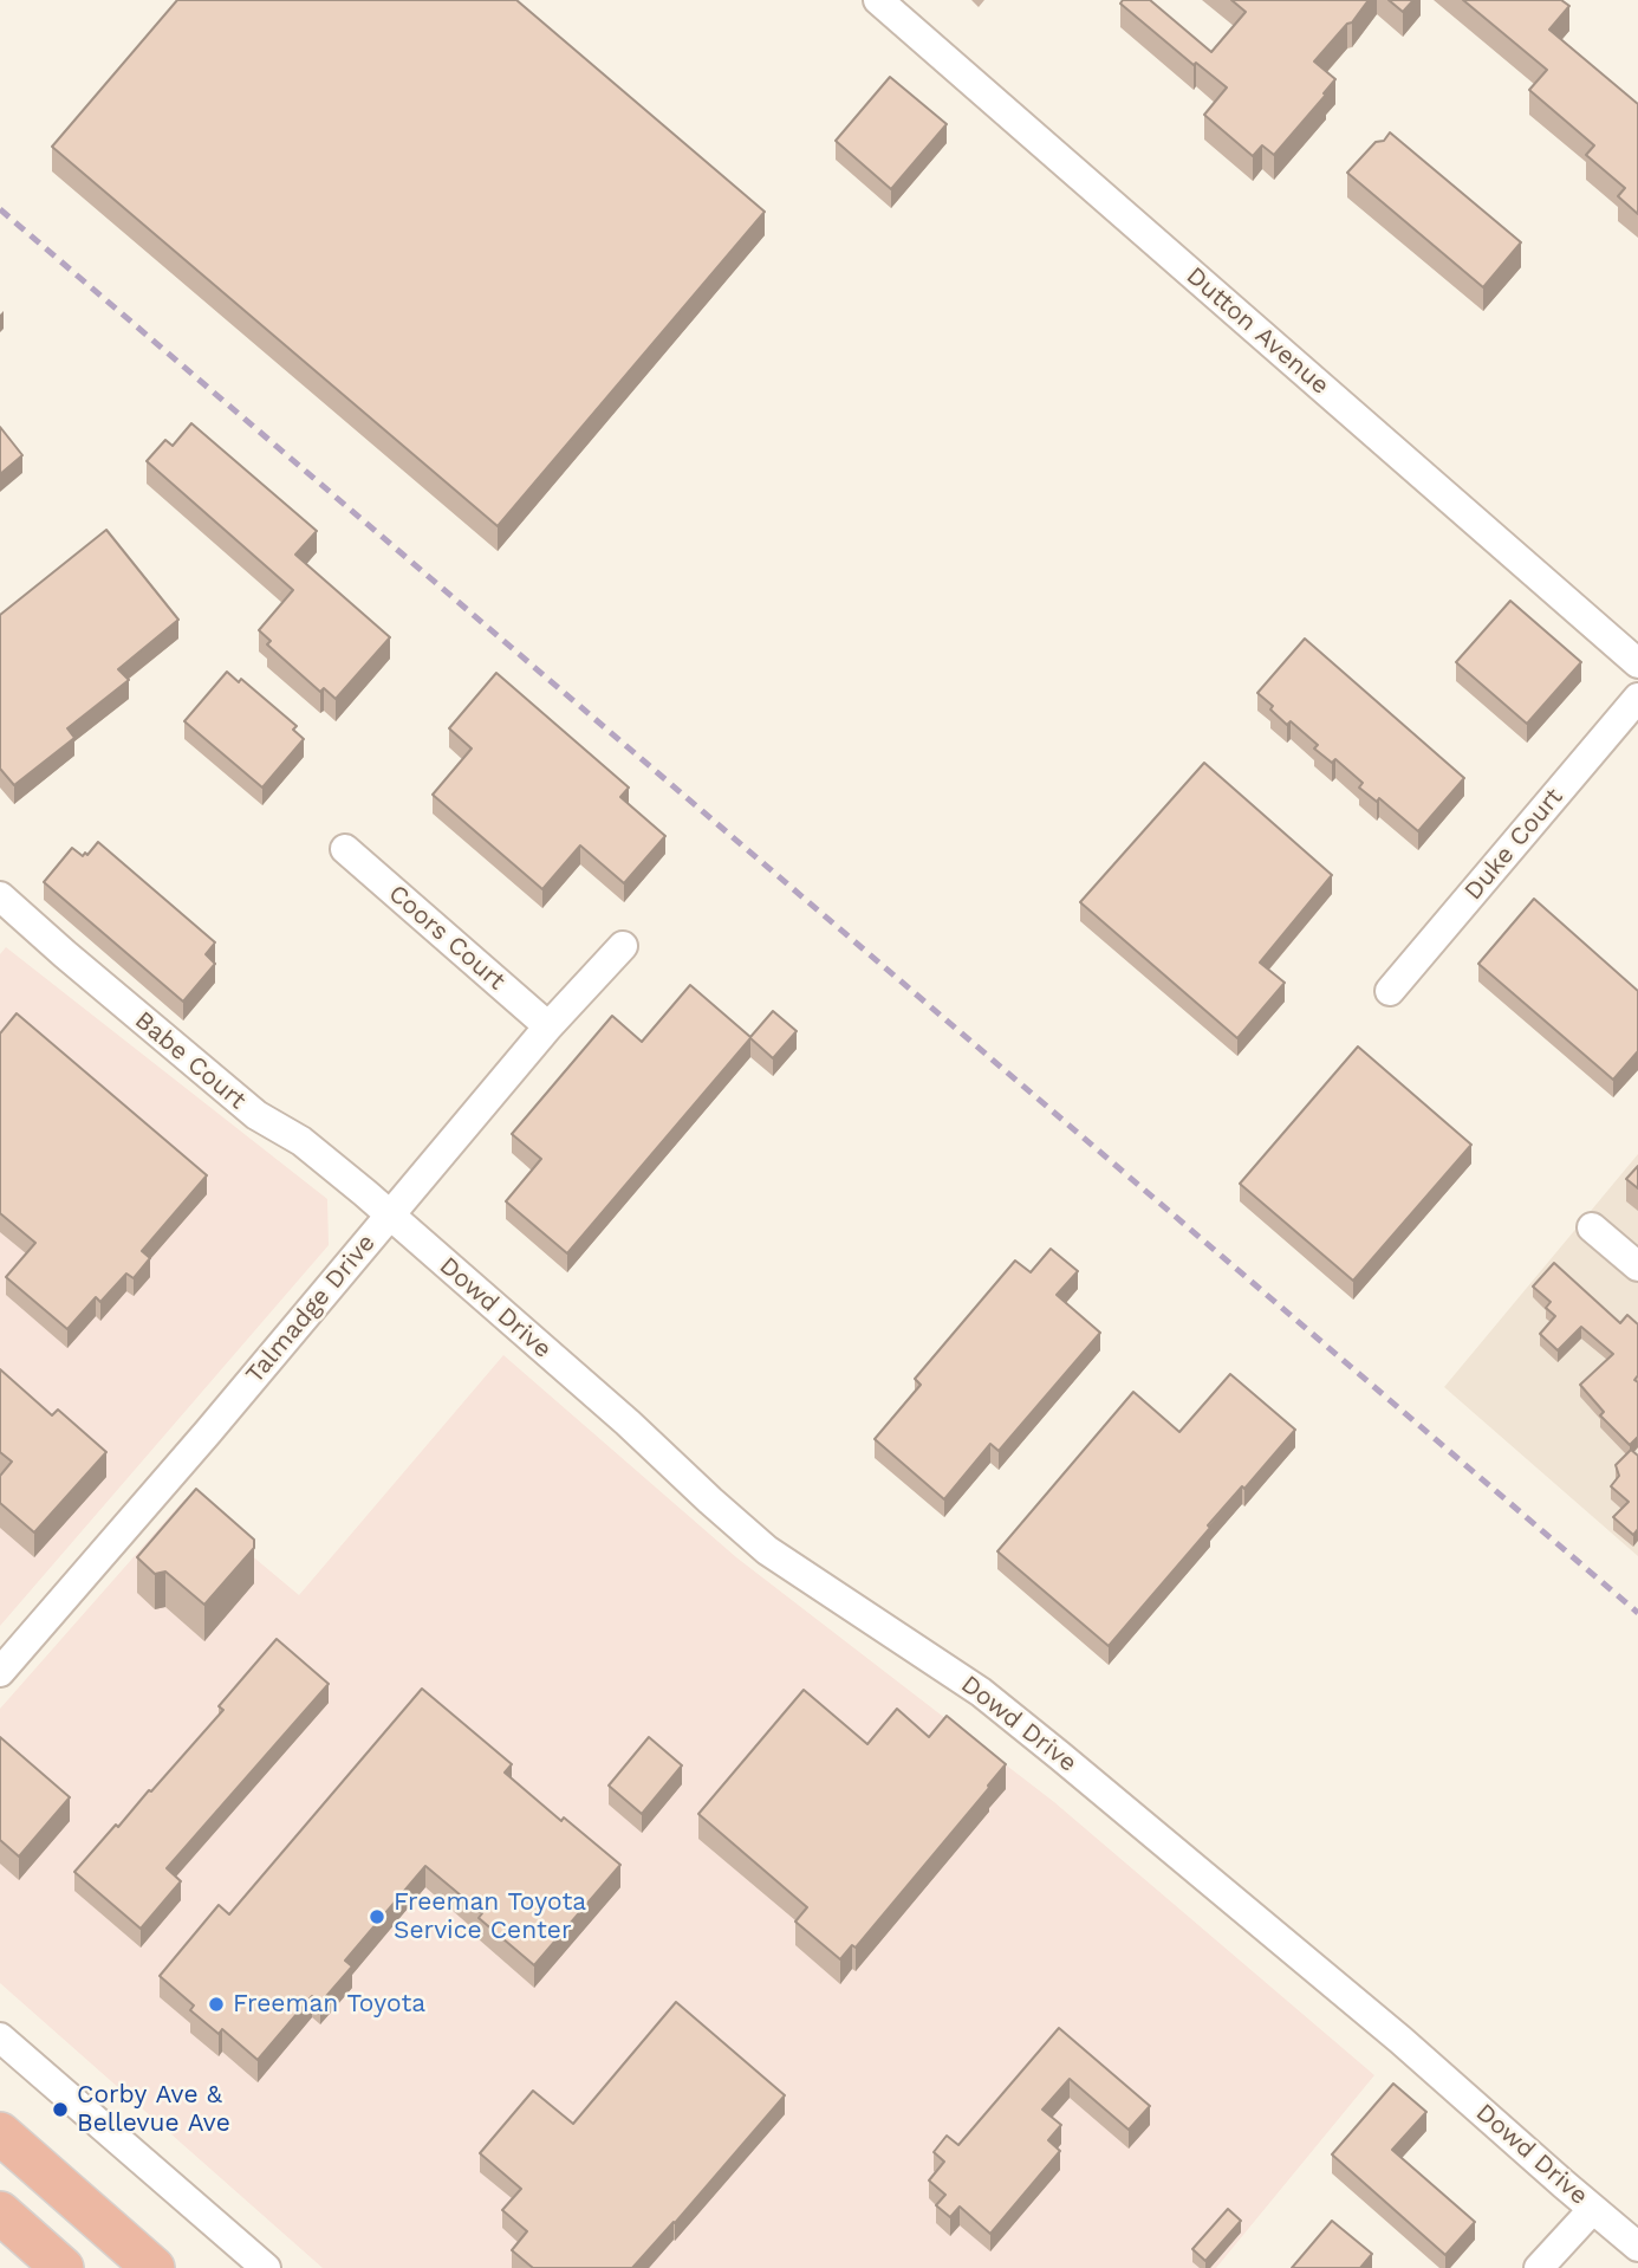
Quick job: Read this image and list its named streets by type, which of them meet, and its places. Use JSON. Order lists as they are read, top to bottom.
{
  "streets": {
    "street": [
      "Dutton Avenue",
      "Duke Court",
      "Coors Court",
      "Babe Court",
      "Dowd Drive",
      "Talmadge Drive"
    ]
  },
  "crossings": [
    ["Coors Court", "Talmadge Drive"],
    ["Babe Court", "Dowd Drive"],
    ["Babe Court", "Talmadge Drive"],
    ["Dowd Drive", "Talmadge Drive"]
  ],
  "places": ["Freeman Toyota Service Center", "Freeman Toyota", "Corby Ave & Bellevue Ave"]
}
